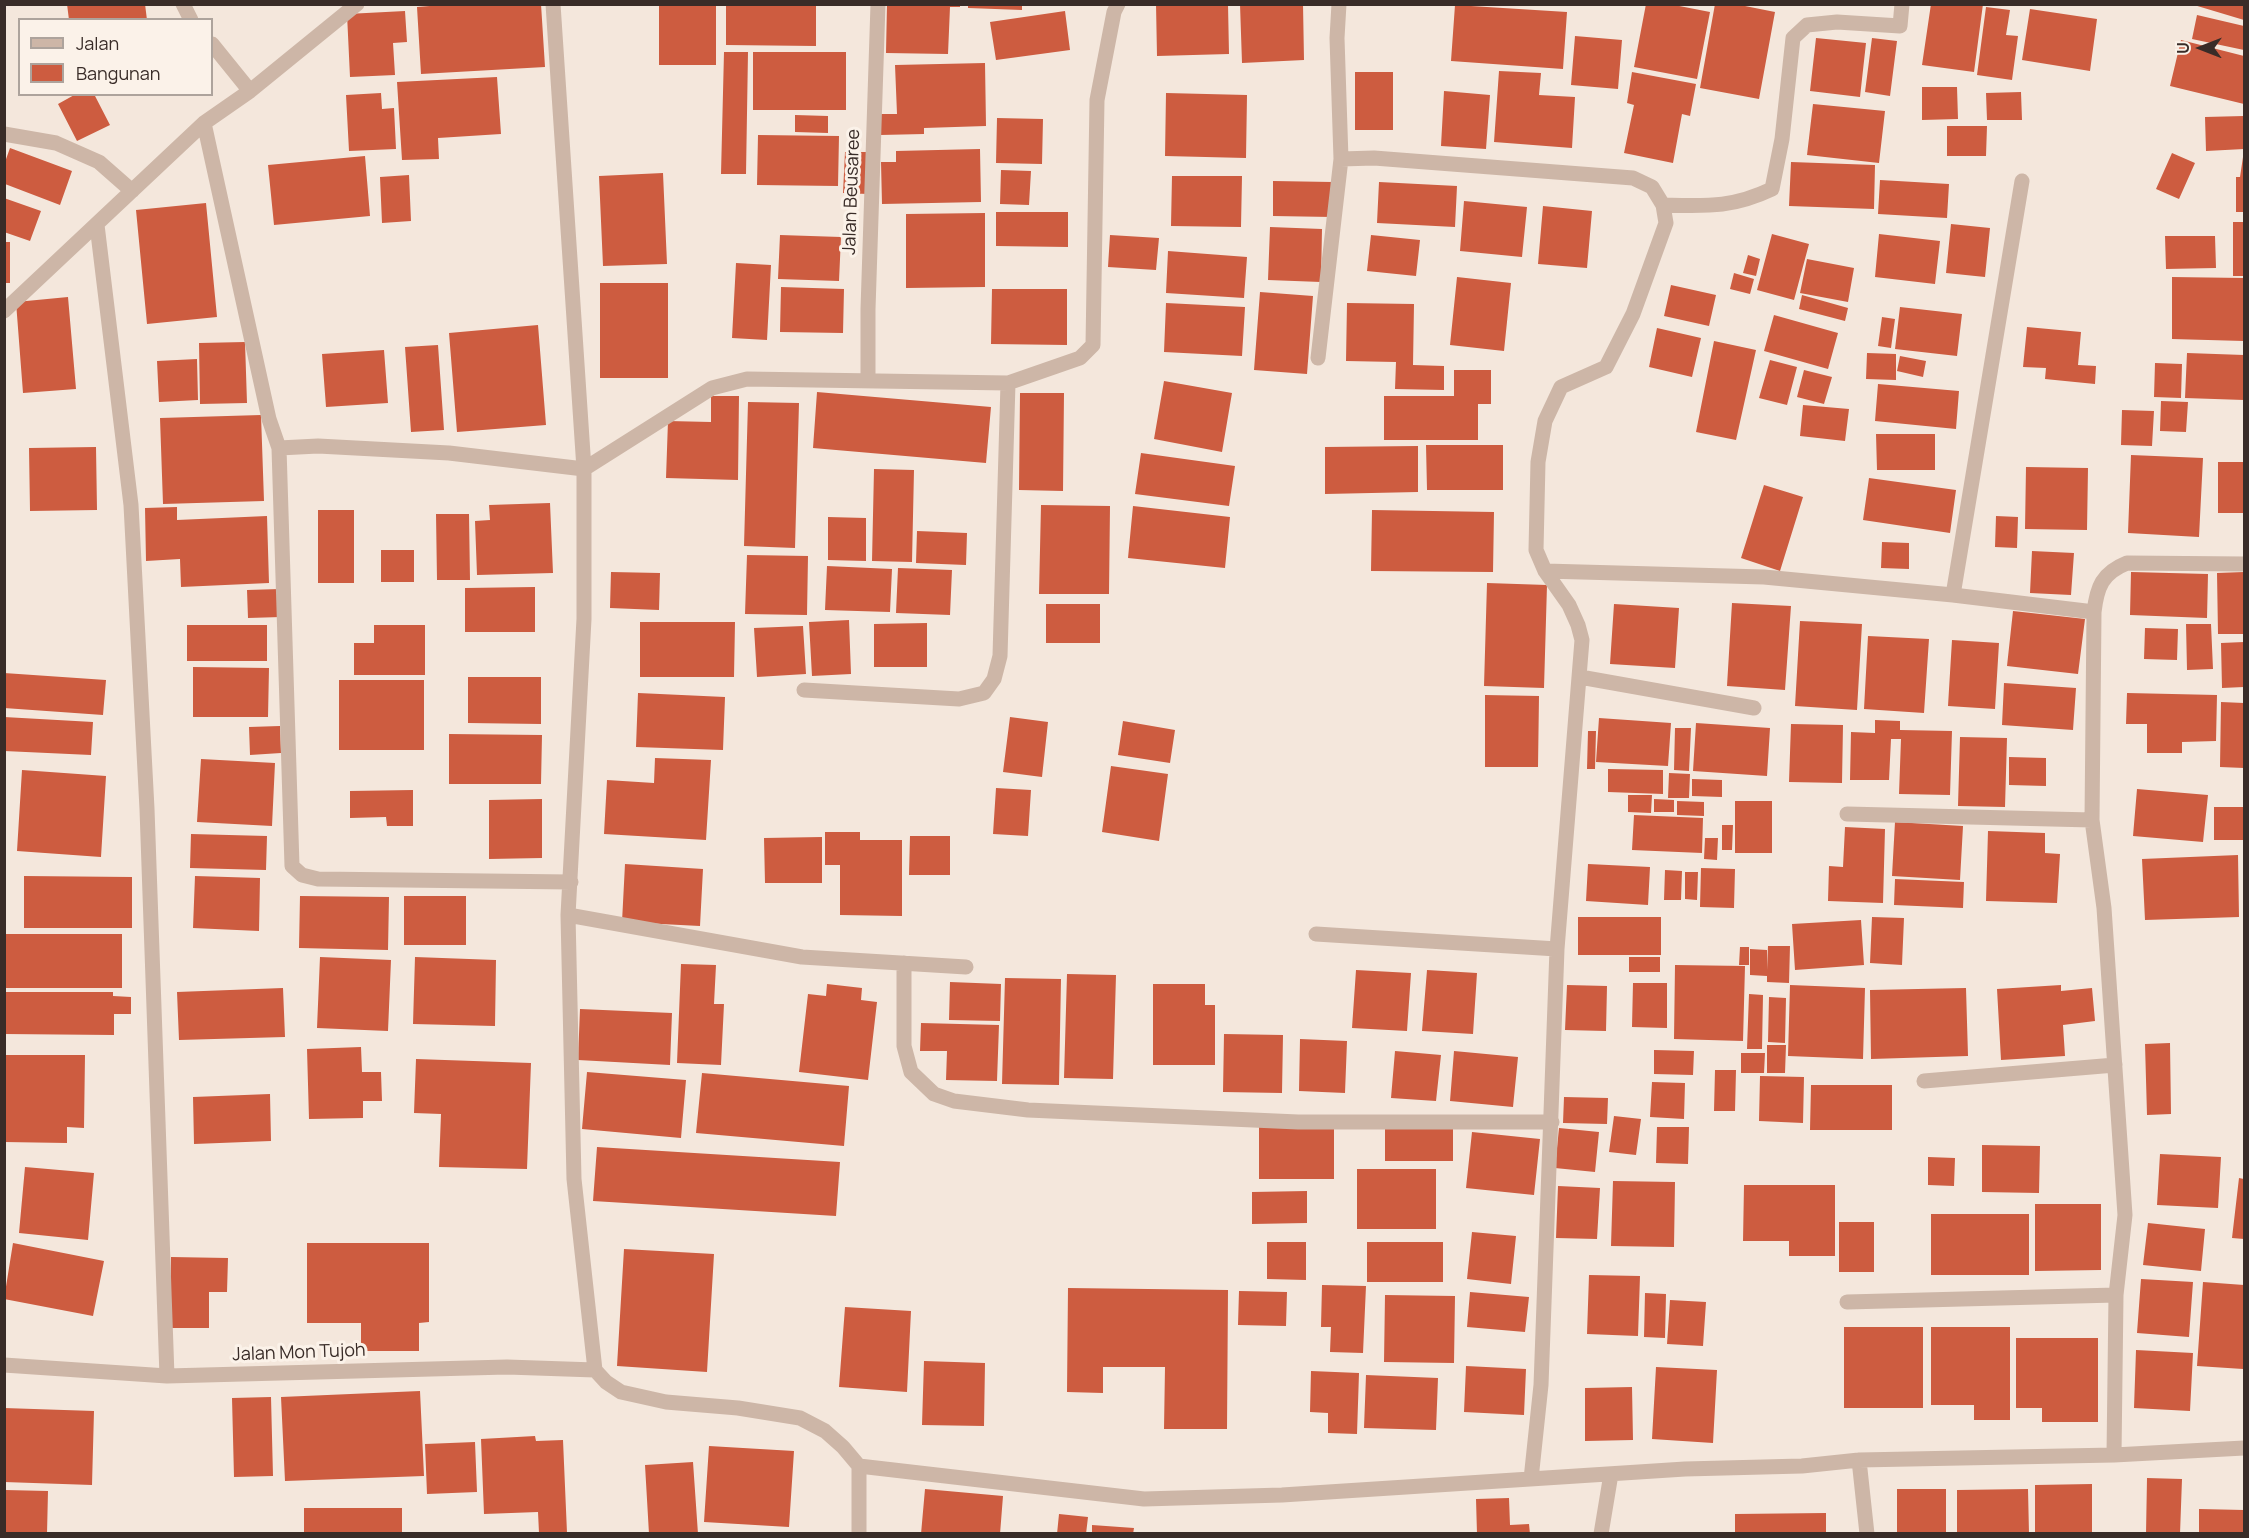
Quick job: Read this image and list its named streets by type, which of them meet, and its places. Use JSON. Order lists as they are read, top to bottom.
{
  "streets": {
    "street": ["Jalan Beusaree", "Jalan Mon Tujoh"]
  },
  "legend": ["Jalan", "Bangunan"],
  "north": "left"
}
